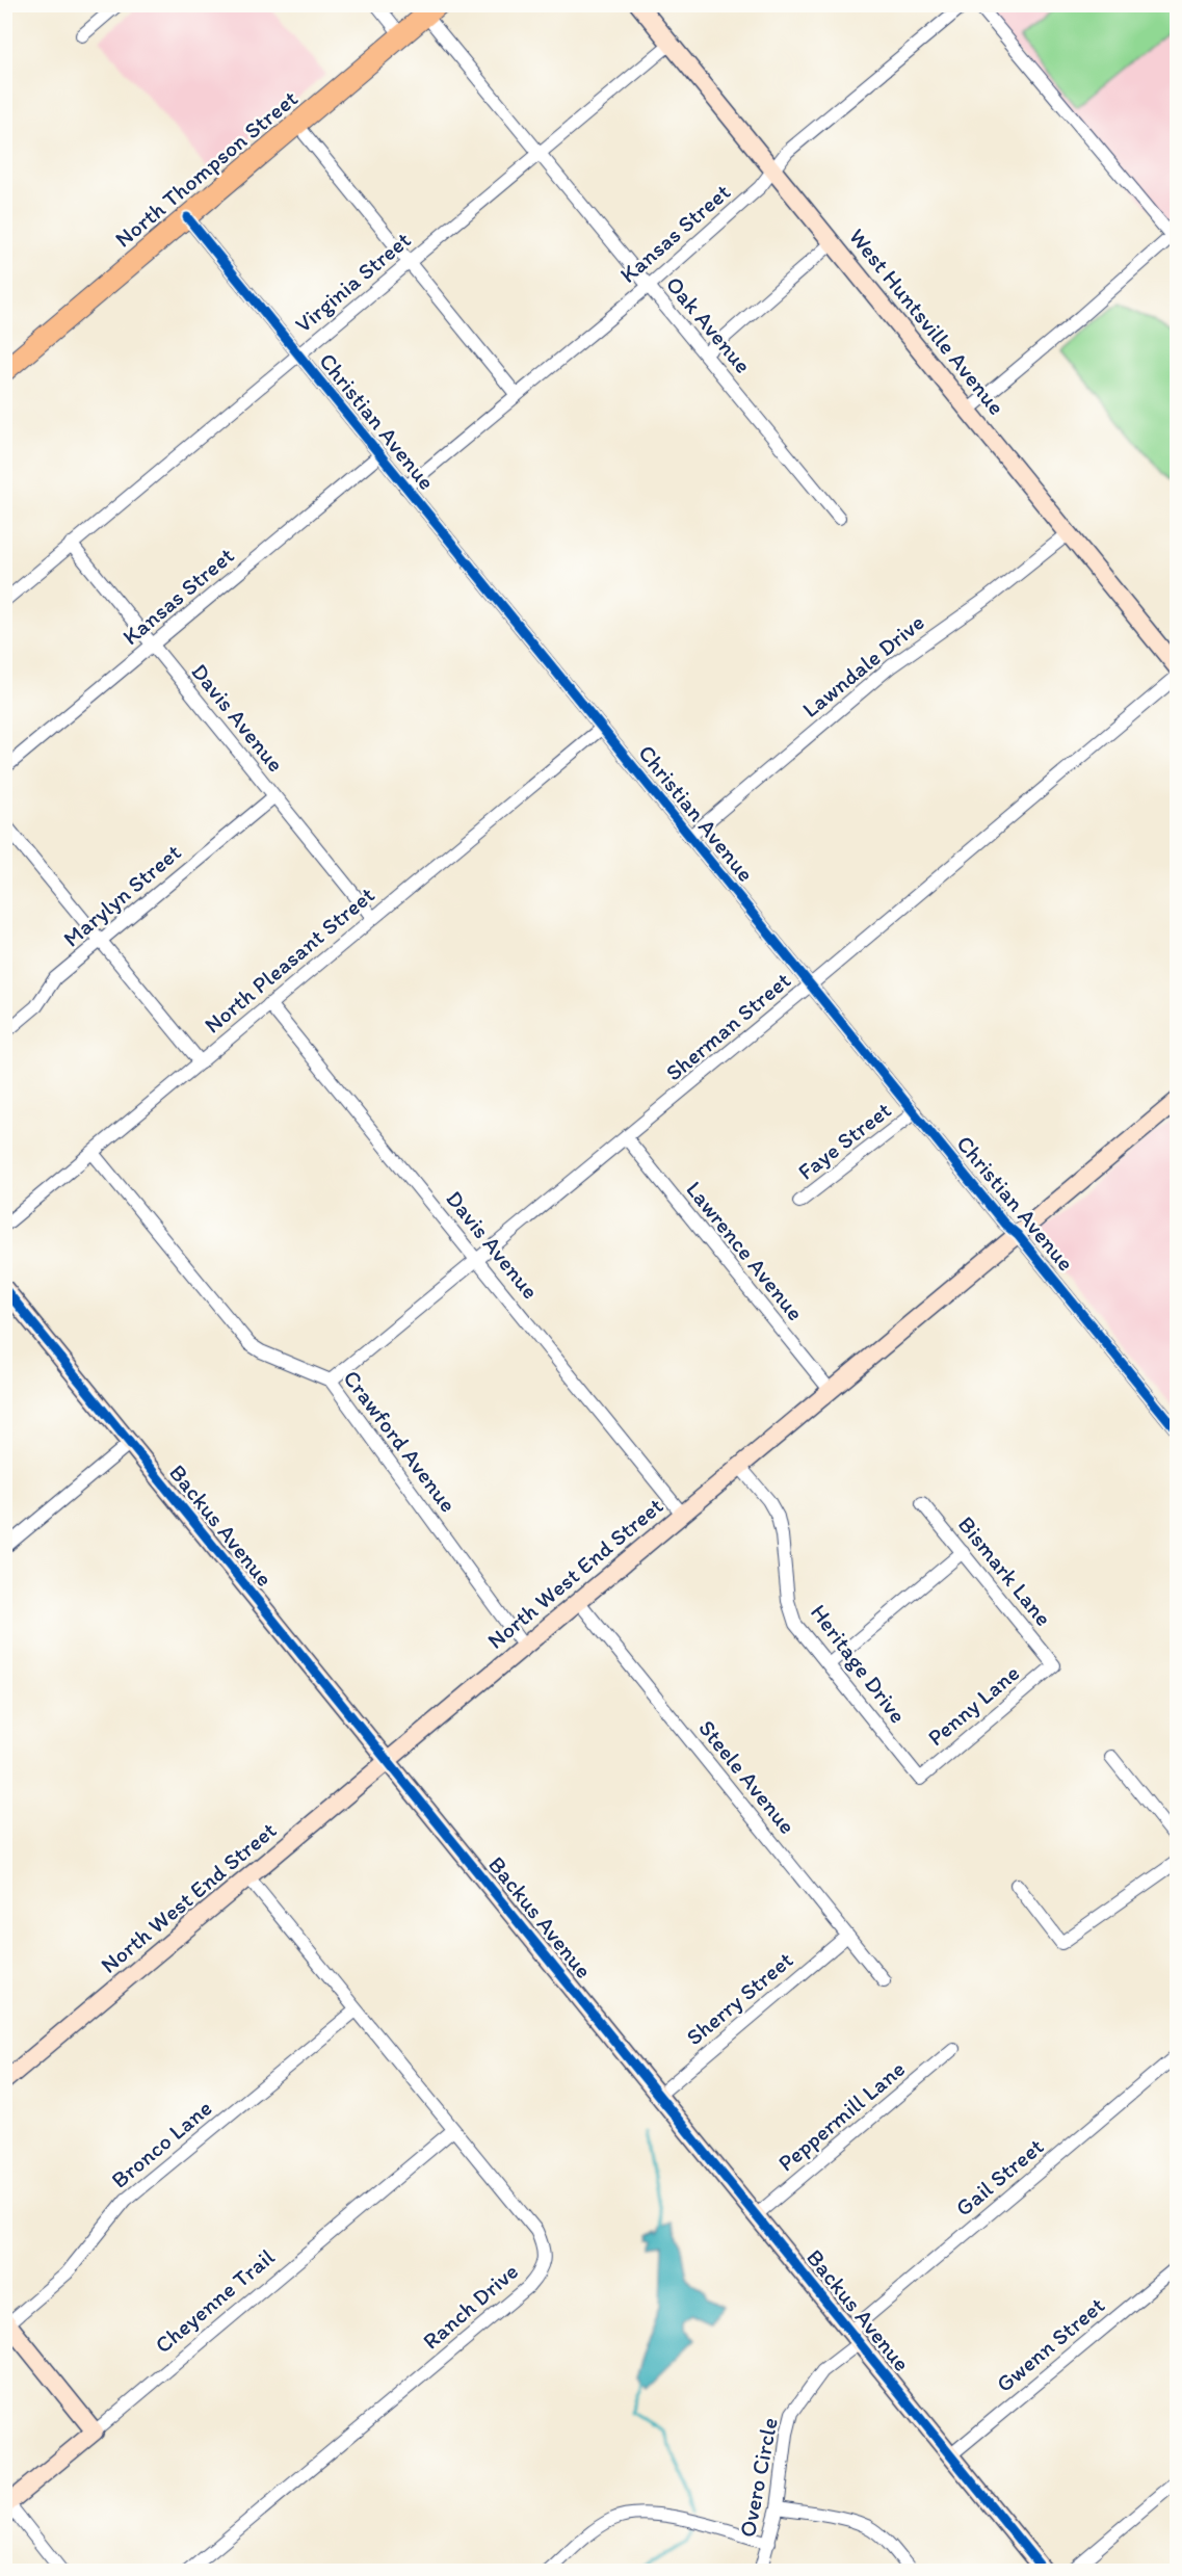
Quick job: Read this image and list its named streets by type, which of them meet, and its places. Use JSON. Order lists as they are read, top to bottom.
{
  "streets": {
    "main road": ["North Thompson Street"],
    "street": [
      "Kansas Street",
      "Virginia Street",
      "West Huntsville Avenue",
      "Oak Avenue",
      "Christian Avenue",
      "Lawndale Drive",
      "Davis Avenue",
      "Marylyn Street",
      "North Pleasant Street",
      "Sherman Street",
      "Faye Street",
      "Lawrence Avenue",
      "Crawford Avenue",
      "Backus Avenue",
      "Bismark Lane",
      "North West End Street",
      "Heritage Drive",
      "Penny Lane",
      "Steele Avenue",
      "Sherry Street",
      "Peppermill Lane",
      "Bronco Lane",
      "Gail Street",
      "Cheyenne Trail",
      "Ranch Drive",
      "Gwenn Street",
      "Overo Circle"
    ]
  },
  "crossings": [
    ["North Thompson Street", "Oak Avenue"],
    ["North Thompson Street", "Christian Avenue"],
    ["Kansas Street", "West Huntsville Avenue"],
    ["Kansas Street", "Oak Avenue"],
    ["Kansas Street", "Christian Avenue"],
    ["Kansas Street", "Davis Avenue"],
    ["Virginia Street", "West Huntsville Avenue"],
    ["Virginia Street", "Oak Avenue"],
    ["Virginia Street", "Christian Avenue"],
    ["Virginia Street", "Davis Avenue"],
    ["West Huntsville Avenue", "Lawndale Drive"],
    ["Christian Avenue", "Lawndale Drive"],
    ["Christian Avenue", "North Pleasant Street"],
    ["Christian Avenue", "Sherman Street"],
    ["Christian Avenue", "Faye Street"],
    ["Christian Avenue", "North West End Street"],
    ["Davis Avenue", "Marylyn Street"],
    ["Davis Avenue", "North Pleasant Street"],
    ["Davis Avenue", "Sherman Street"],
    ["Davis Avenue", "North West End Street"],
    ["North Pleasant Street", "Crawford Avenue"],
    ["Sherman Street", "Lawrence Avenue"],
    ["Sherman Street", "Crawford Avenue"],
    ["Lawrence Avenue", "North West End Street"],
    ["Crawford Avenue", "North West End Street"],
    ["Backus Avenue", "North West End Street"],
    ["Backus Avenue", "Sherry Street"],
    ["Backus Avenue", "Peppermill Lane"],
    ["Backus Avenue", "Gail Street"],
    ["Backus Avenue", "Gwenn Street"],
    ["Backus Avenue", "Overo Circle"],
    ["Bismark Lane", "Penny Lane"],
    ["North West End Street", "Heritage Drive"],
    ["North West End Street", "Steele Avenue"],
    ["North West End Street", "Ranch Drive"],
    ["Heritage Drive", "Penny Lane"],
    ["Steele Avenue", "Sherry Street"],
    ["Bronco Lane", "Ranch Drive"],
    ["Gail Street", "Overo Circle"],
    ["Cheyenne Trail", "Ranch Drive"]
  ]
}
